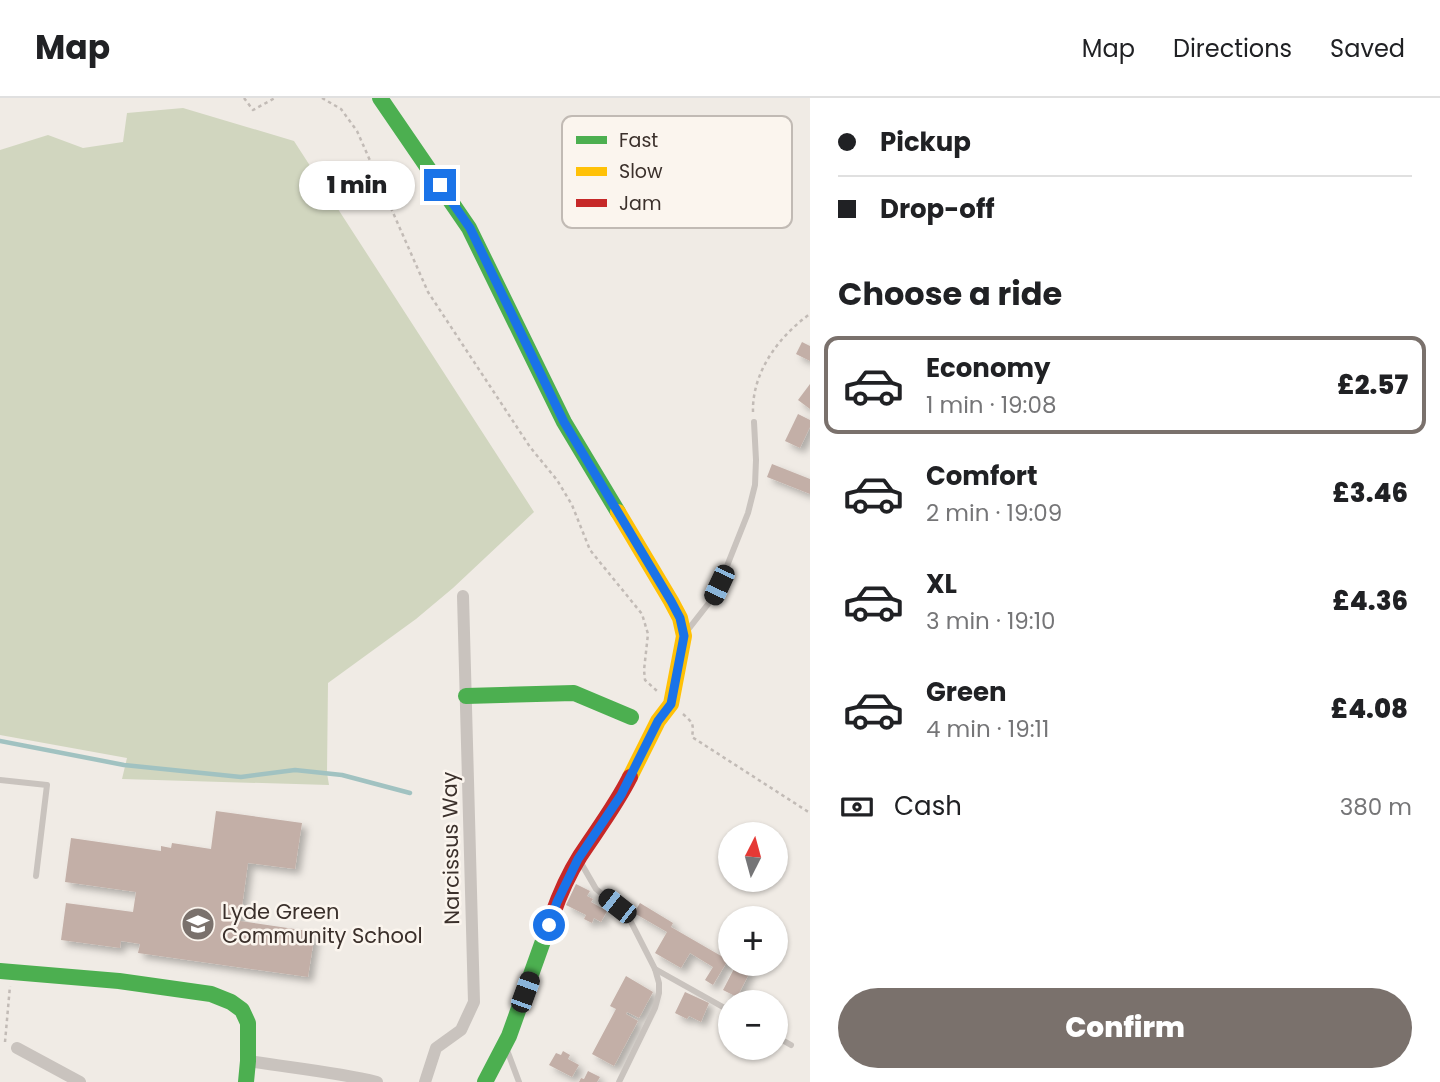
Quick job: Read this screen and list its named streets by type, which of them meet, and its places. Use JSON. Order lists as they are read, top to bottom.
{
  "streets": {
    "street": ["Narcissus Way"]
  },
  "places": {
    "school or university": ["Lyde Green Community School"]
  },
  "legend": ["Fast", "Slow", "Jam"],
  "north": "top",
  "page": {
    "header": "Map",
    "nav": ["Map", "Directions", "Saved"],
    "banner": ["Pickup", "Drop-off"],
    "bubble": "1 min",
    "heading": "Choose a ride",
    "list": [
      {
        "name": "Economy",
        "note": "1 min · 19:08",
        "value": "£2.57"
      },
      {
        "name": "Comfort",
        "note": "2 min · 19:09",
        "value": "£3.46"
      },
      {
        "name": "XL",
        "note": "3 min · 19:10",
        "value": "£4.36"
      },
      {
        "name": "Green",
        "note": "4 min · 19:11",
        "value": "£4.08"
      }
    ],
    "pay": ["Cash", "380 m"],
    "map_buttons": ["+", "−"],
    "buttons": "Confirm"
  }
}
